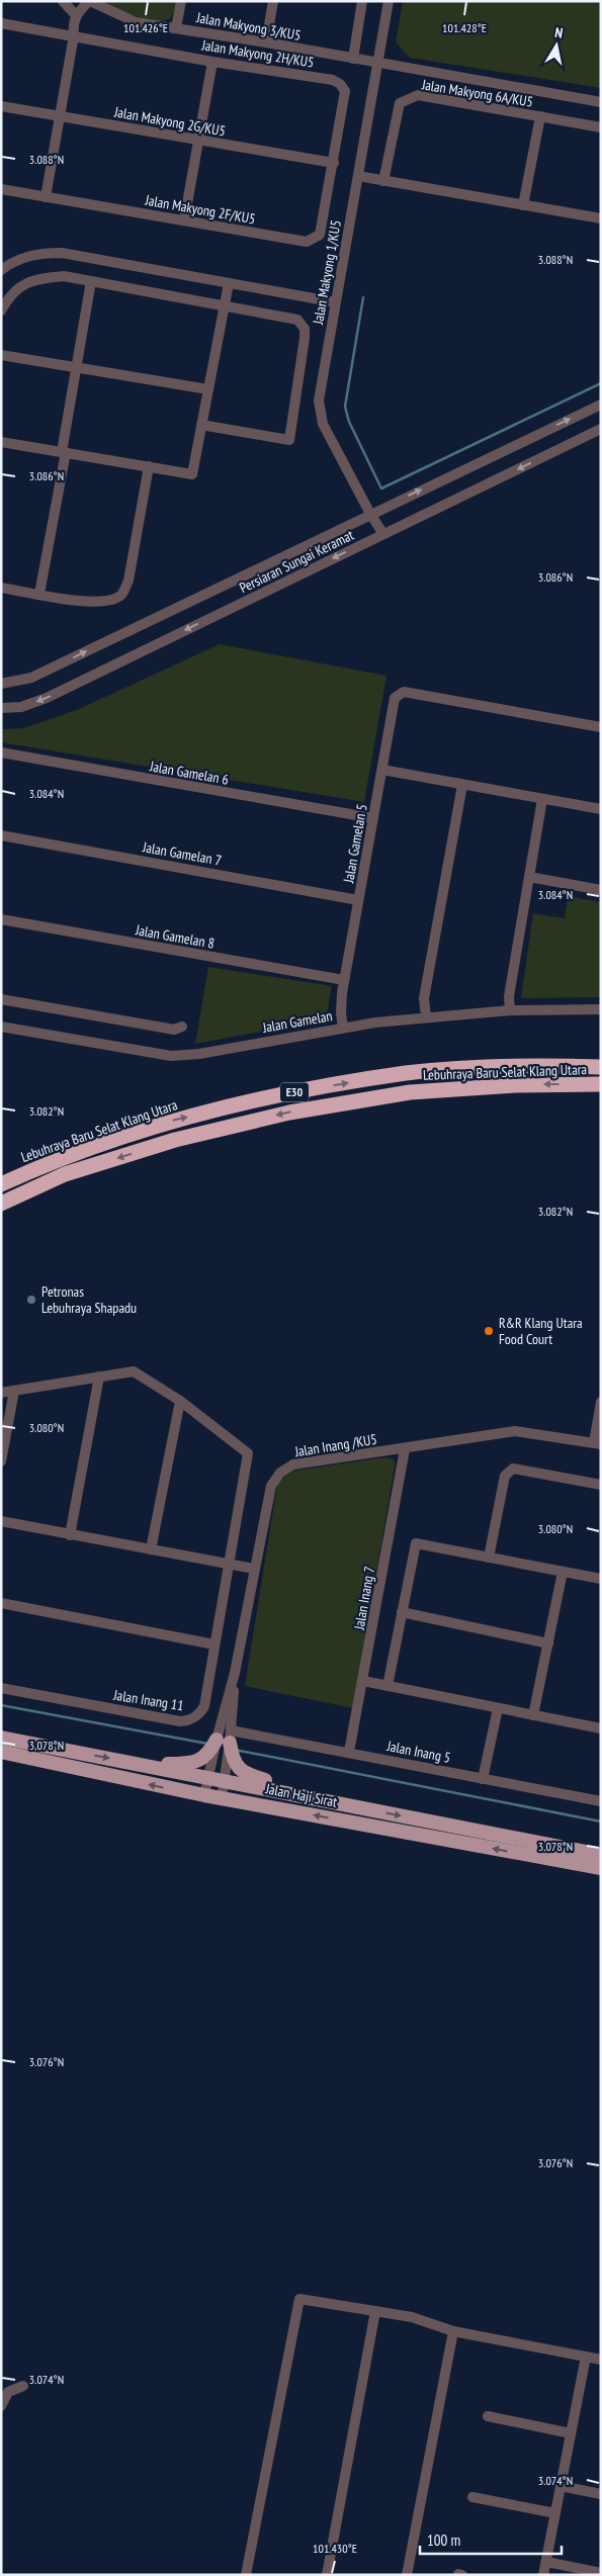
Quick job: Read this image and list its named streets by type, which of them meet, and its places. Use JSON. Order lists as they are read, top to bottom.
{
  "streets": {
    "highway": ["Lebuhraya Baru Selat Klang Utara", "E30"],
    "main road": ["Jalan Haji Sirat"],
    "street": [
      "Jalan Makyong 3/KU5",
      "Jalan Makyong 2H/KU5",
      "Jalan Makyong 6A/KU5",
      "Jalan Makyong 2G/KU5",
      "Jalan Makyong 2F/KU5",
      "Jalan Makyong 1/KU5",
      "Persiaran Sungai Keramat",
      "Jalan Gamelan 6",
      "Jalan Gamelan 5",
      "Jalan Gamelan 7",
      "Jalan Gamelan 8",
      "Jalan Gamelan",
      "Jalan Inang /KU5",
      "Jalan Inang 7",
      "Jalan Inang 11",
      "Jalan Inang 5"
    ]
  },
  "crossings": [
    ["Jalan Makyong 3/KU5", "Jalan Makyong 1/KU5"],
    ["Jalan Makyong 2H/KU5", "Jalan Makyong 2G/KU5"],
    ["Jalan Makyong 2H/KU5", "Jalan Makyong 2F/KU5"],
    ["Jalan Makyong 2G/KU5", "Jalan Makyong 2F/KU5"],
    ["Jalan Makyong 1/KU5", "Persiaran Sungai Keramat"],
    ["Jalan Gamelan 6", "Jalan Gamelan 5"],
    ["Jalan Gamelan 5", "Jalan Gamelan 7"],
    ["Jalan Gamelan 5", "Jalan Gamelan 8"],
    ["Jalan Gamelan 5", "Jalan Gamelan"],
    ["Jalan Inang /KU5", "Jalan Inang 7"],
    ["Jalan Inang /KU5", "Jalan Inang 5"],
    ["Jalan Inang 7", "Jalan Inang 5"]
  ],
  "places": ["Petronas Lebuhraya Shapadu", "R&R Klang Utara Food Court"],
  "scale_bar": "100 m",
  "north": "top",
  "coordinates": [
    "101.426°E",
    "101.428°E",
    "3.088°N",
    "3.086°N",
    "3.084°N",
    "3.082°N",
    "3.080°N",
    "3.078°N",
    "3.076°N",
    "3.074°N",
    "101.430°E"
  ]
}
